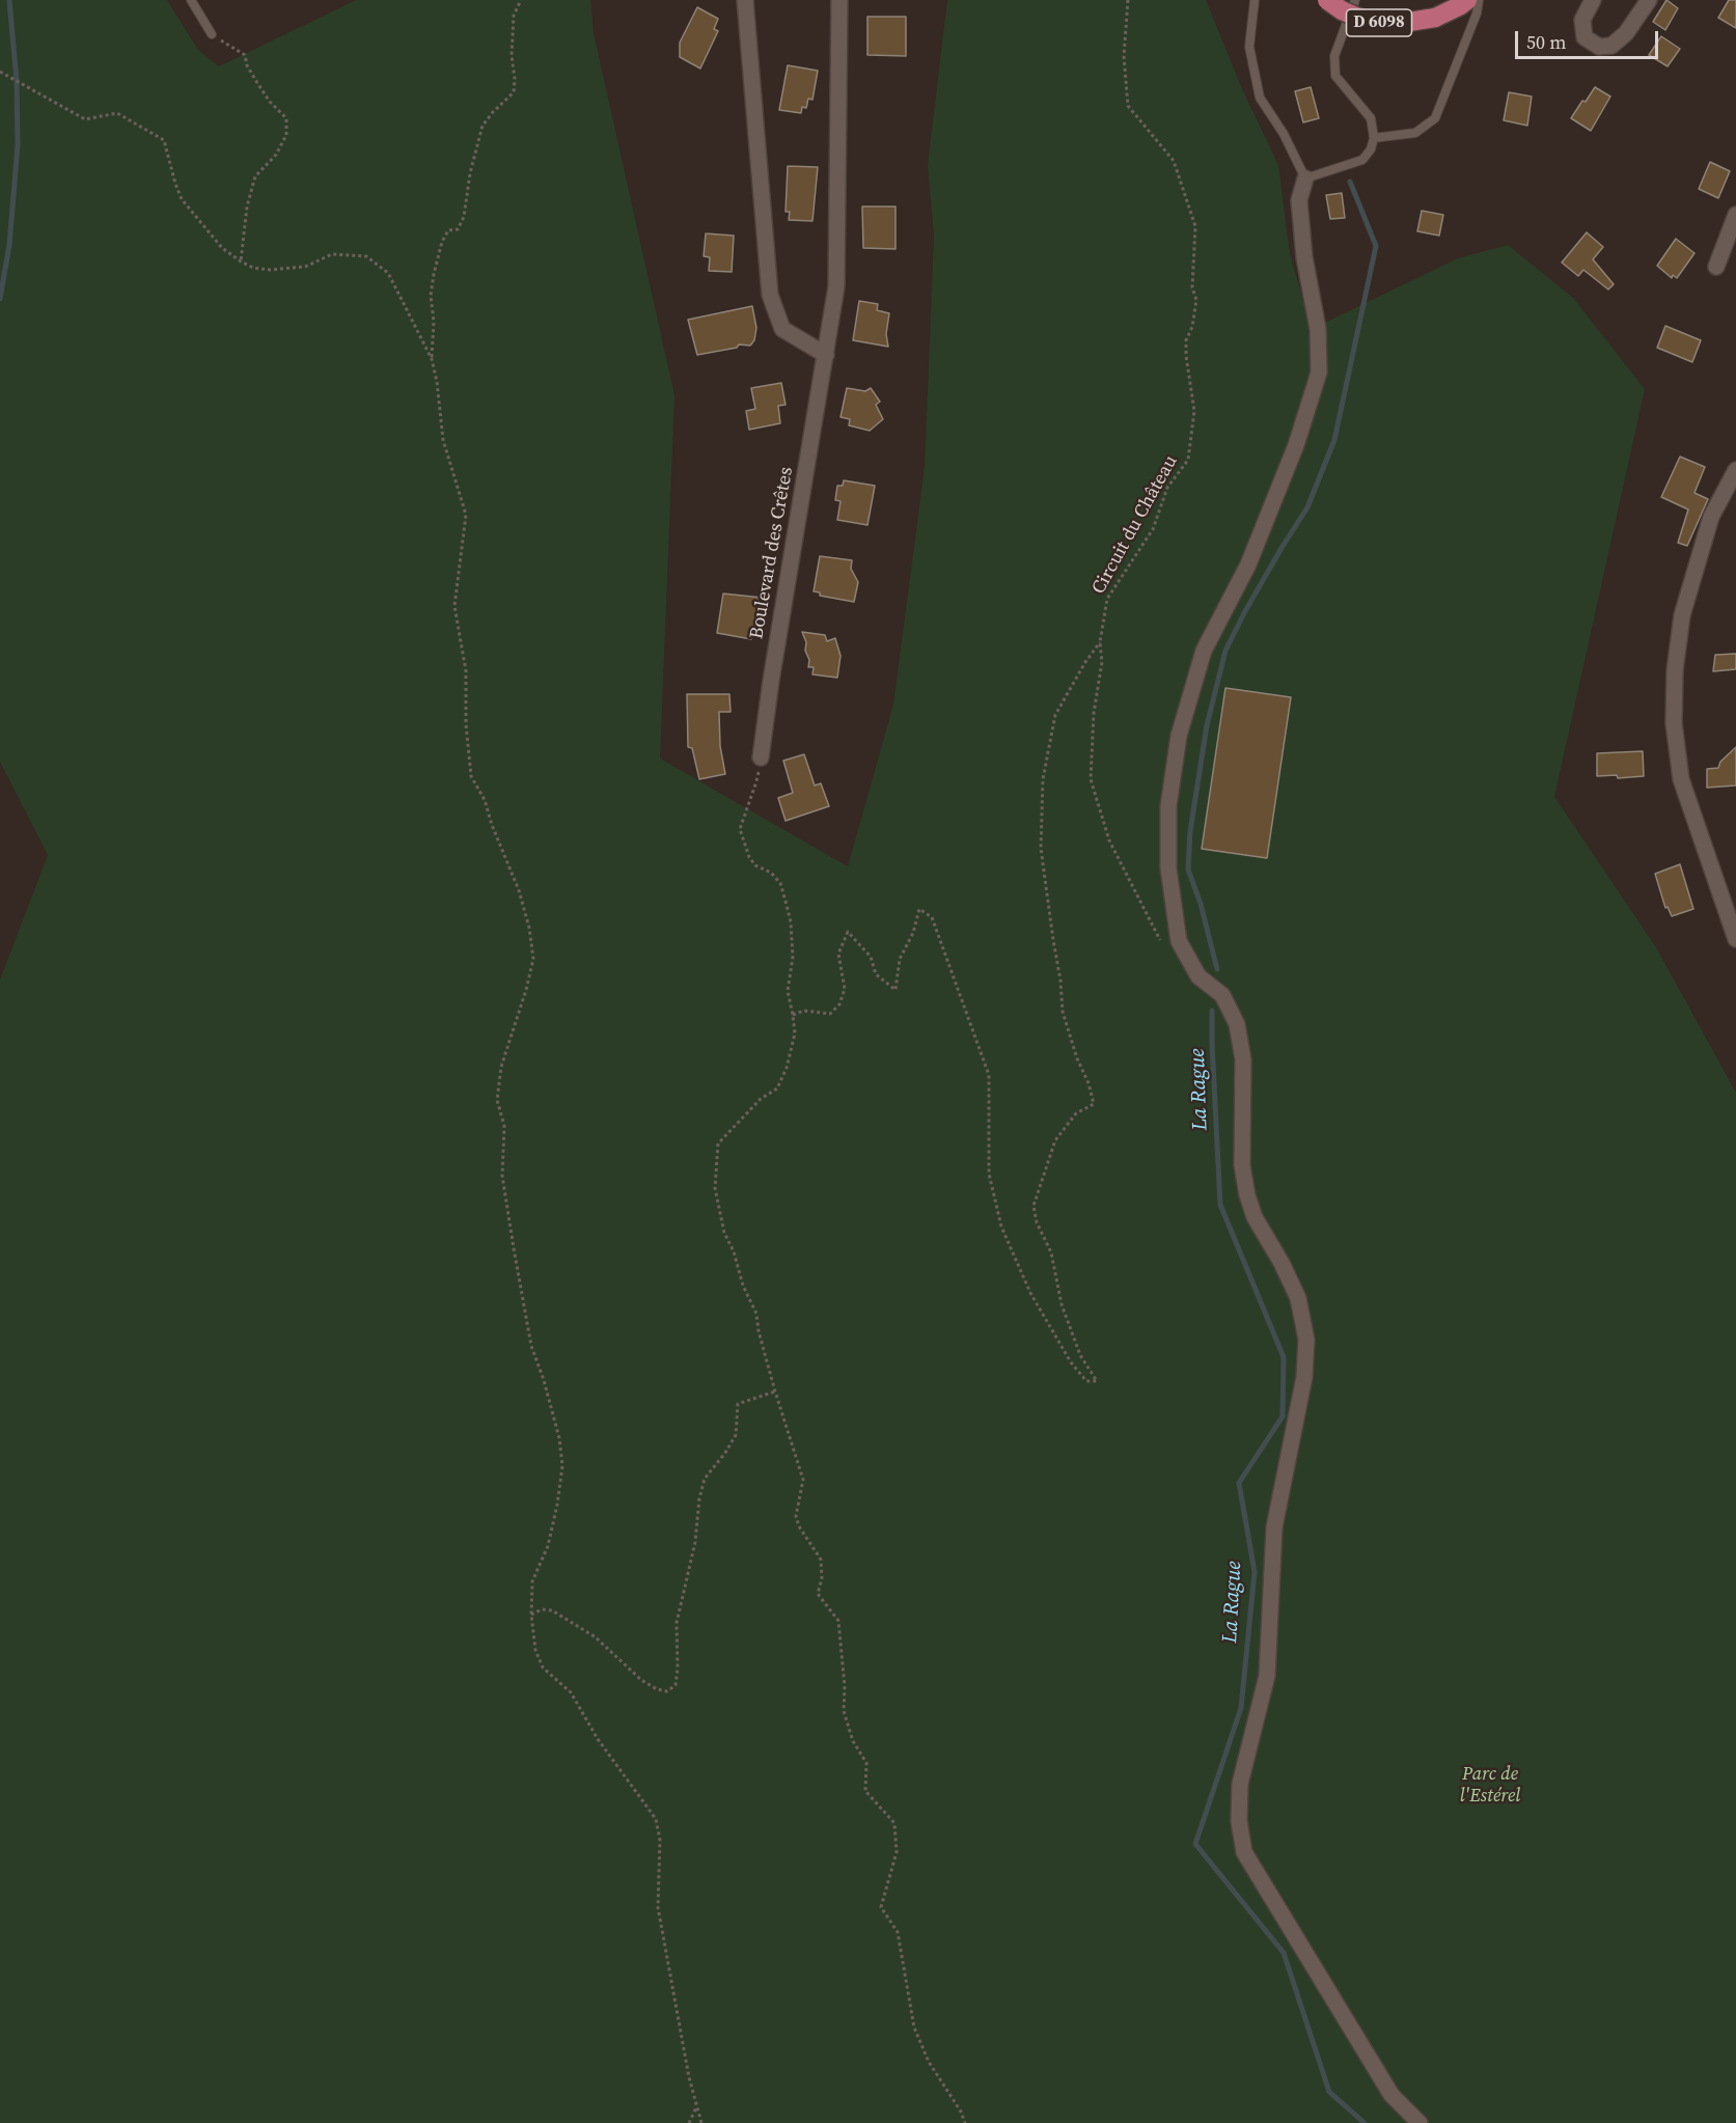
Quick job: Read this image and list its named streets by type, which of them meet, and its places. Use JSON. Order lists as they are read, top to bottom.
{
  "streets": {
    "main road": ["D 6098"],
    "street": ["Boulevard des Crêtes"],
    "path": ["Circuit du Château"]
  },
  "water": ["La Rague"],
  "parks": ["Parc de l'Estérel"],
  "scale_bar": "50 m"
}
